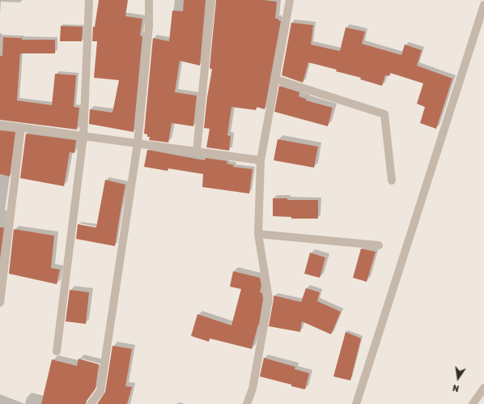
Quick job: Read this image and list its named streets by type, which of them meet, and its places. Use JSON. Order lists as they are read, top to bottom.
{
  "north": "bottom"
}
